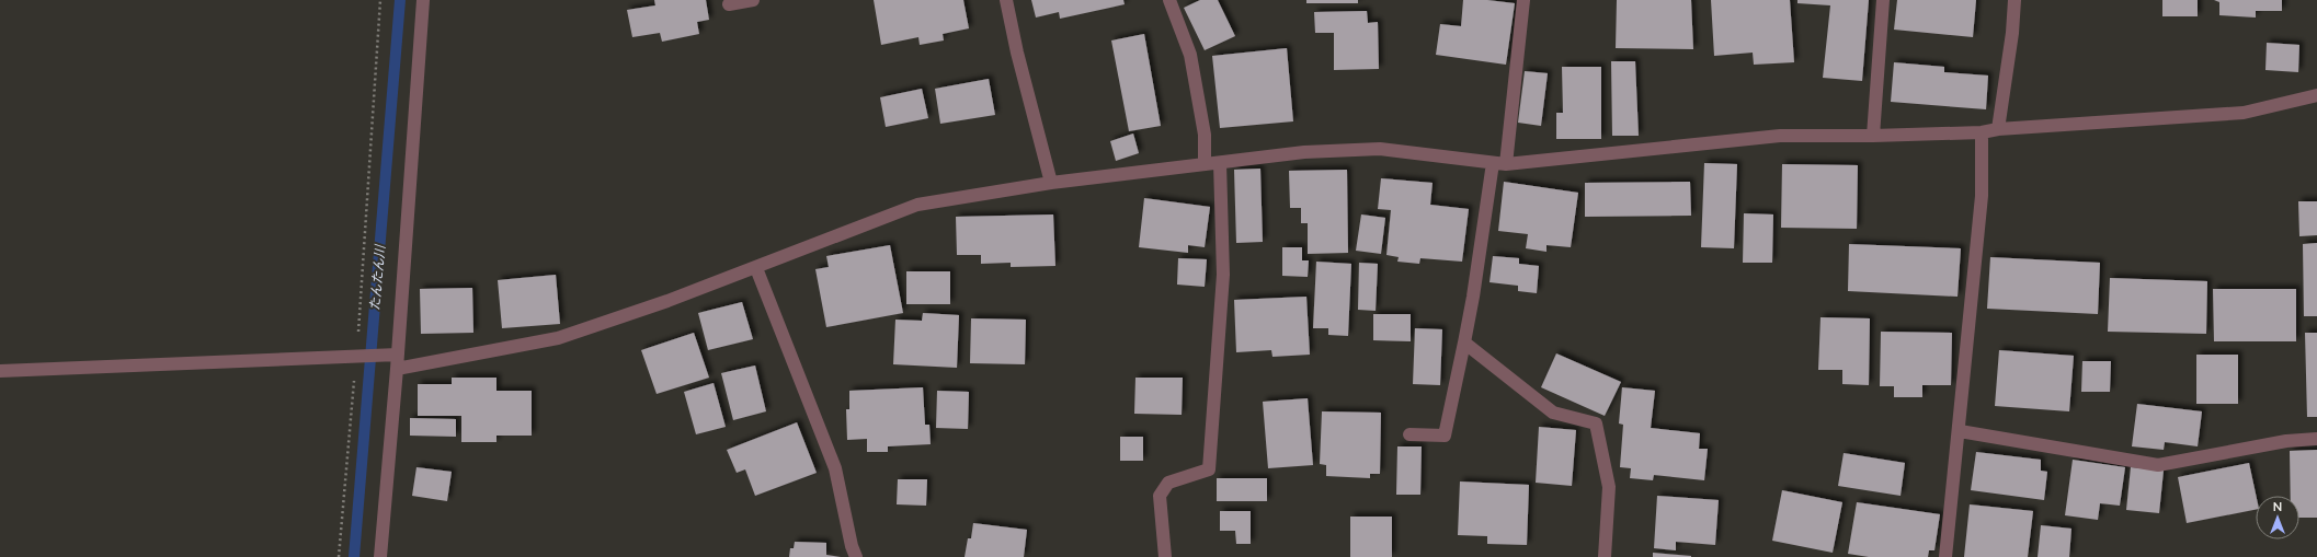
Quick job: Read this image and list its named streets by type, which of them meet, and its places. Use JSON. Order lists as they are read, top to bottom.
{
  "water": ["たんたん川"],
  "north": "top"
}
